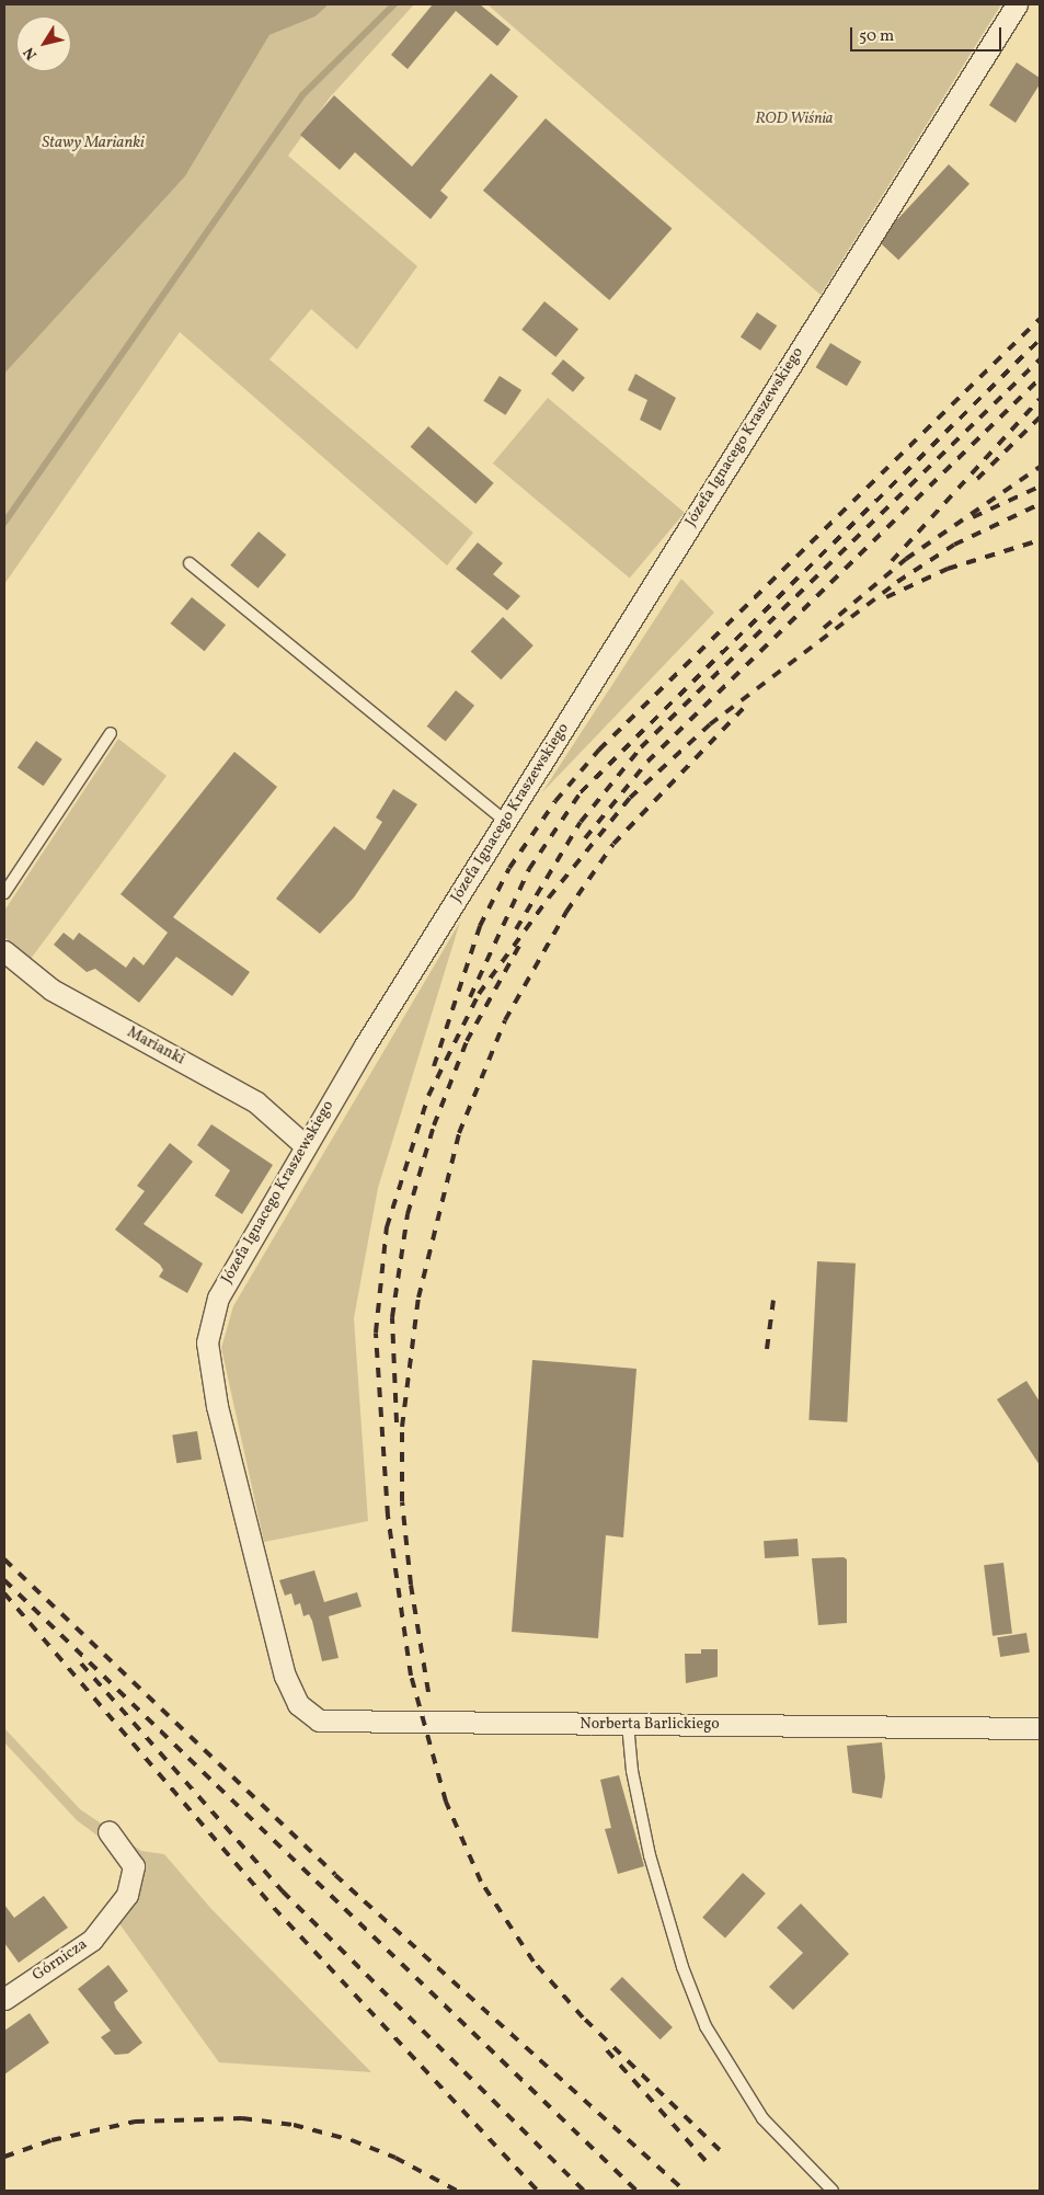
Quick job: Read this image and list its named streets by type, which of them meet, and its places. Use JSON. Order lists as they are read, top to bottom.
{
  "streets": {
    "street": [
      "Józefa Ignacego Kraszewskiego",
      "Marianki",
      "Norberta Barlickiego",
      "Górnicza"
    ]
  },
  "crossings": [
    ["Józefa Ignacego Kraszewskiego", "Marianki"],
    ["Józefa Ignacego Kraszewskiego", "Norberta Barlickiego"]
  ],
  "water": ["Stawy Marianki"],
  "parks": ["ROD Wiśnia"],
  "scale_bar": "50 m",
  "north": "bottom left"
}
